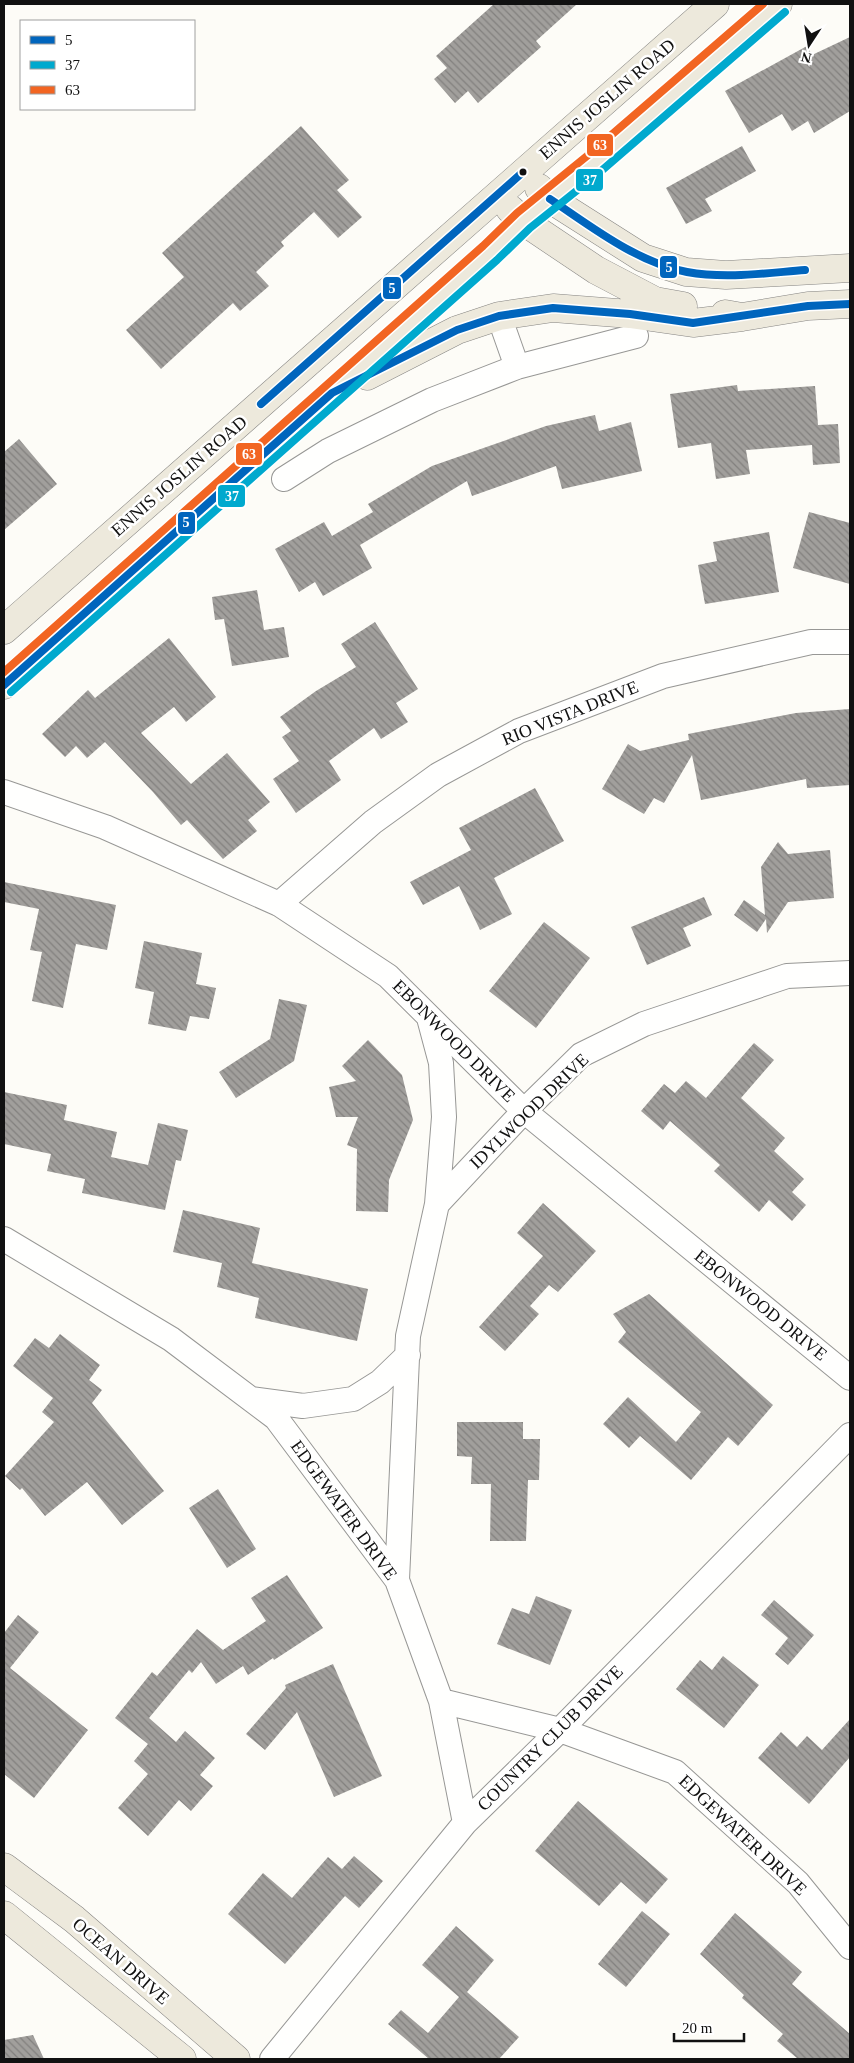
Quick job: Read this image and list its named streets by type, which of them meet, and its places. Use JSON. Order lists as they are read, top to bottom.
{
  "streets": {
    "main road": ["ENNIS JOSLIN ROAD", "OCEAN DRIVE"],
    "street": [
      "RIO VISTA DRIVE",
      "EBONWOOD DRIVE",
      "IDYLWOOD DRIVE",
      "EDGEWATER DRIVE",
      "COUNTRY CLUB DRIVE"
    ]
  },
  "crossings": [
    ["RIO VISTA DRIVE", "EBONWOOD DRIVE"],
    ["EBONWOOD DRIVE", "IDYLWOOD DRIVE"],
    ["EDGEWATER DRIVE", "COUNTRY CLUB DRIVE"]
  ],
  "lines": ["transit line 63", "transit line 37", "transit line 5"],
  "legend": ["5", "37", "63"],
  "scale_bar": "20 m",
  "north": "bottom"
}
